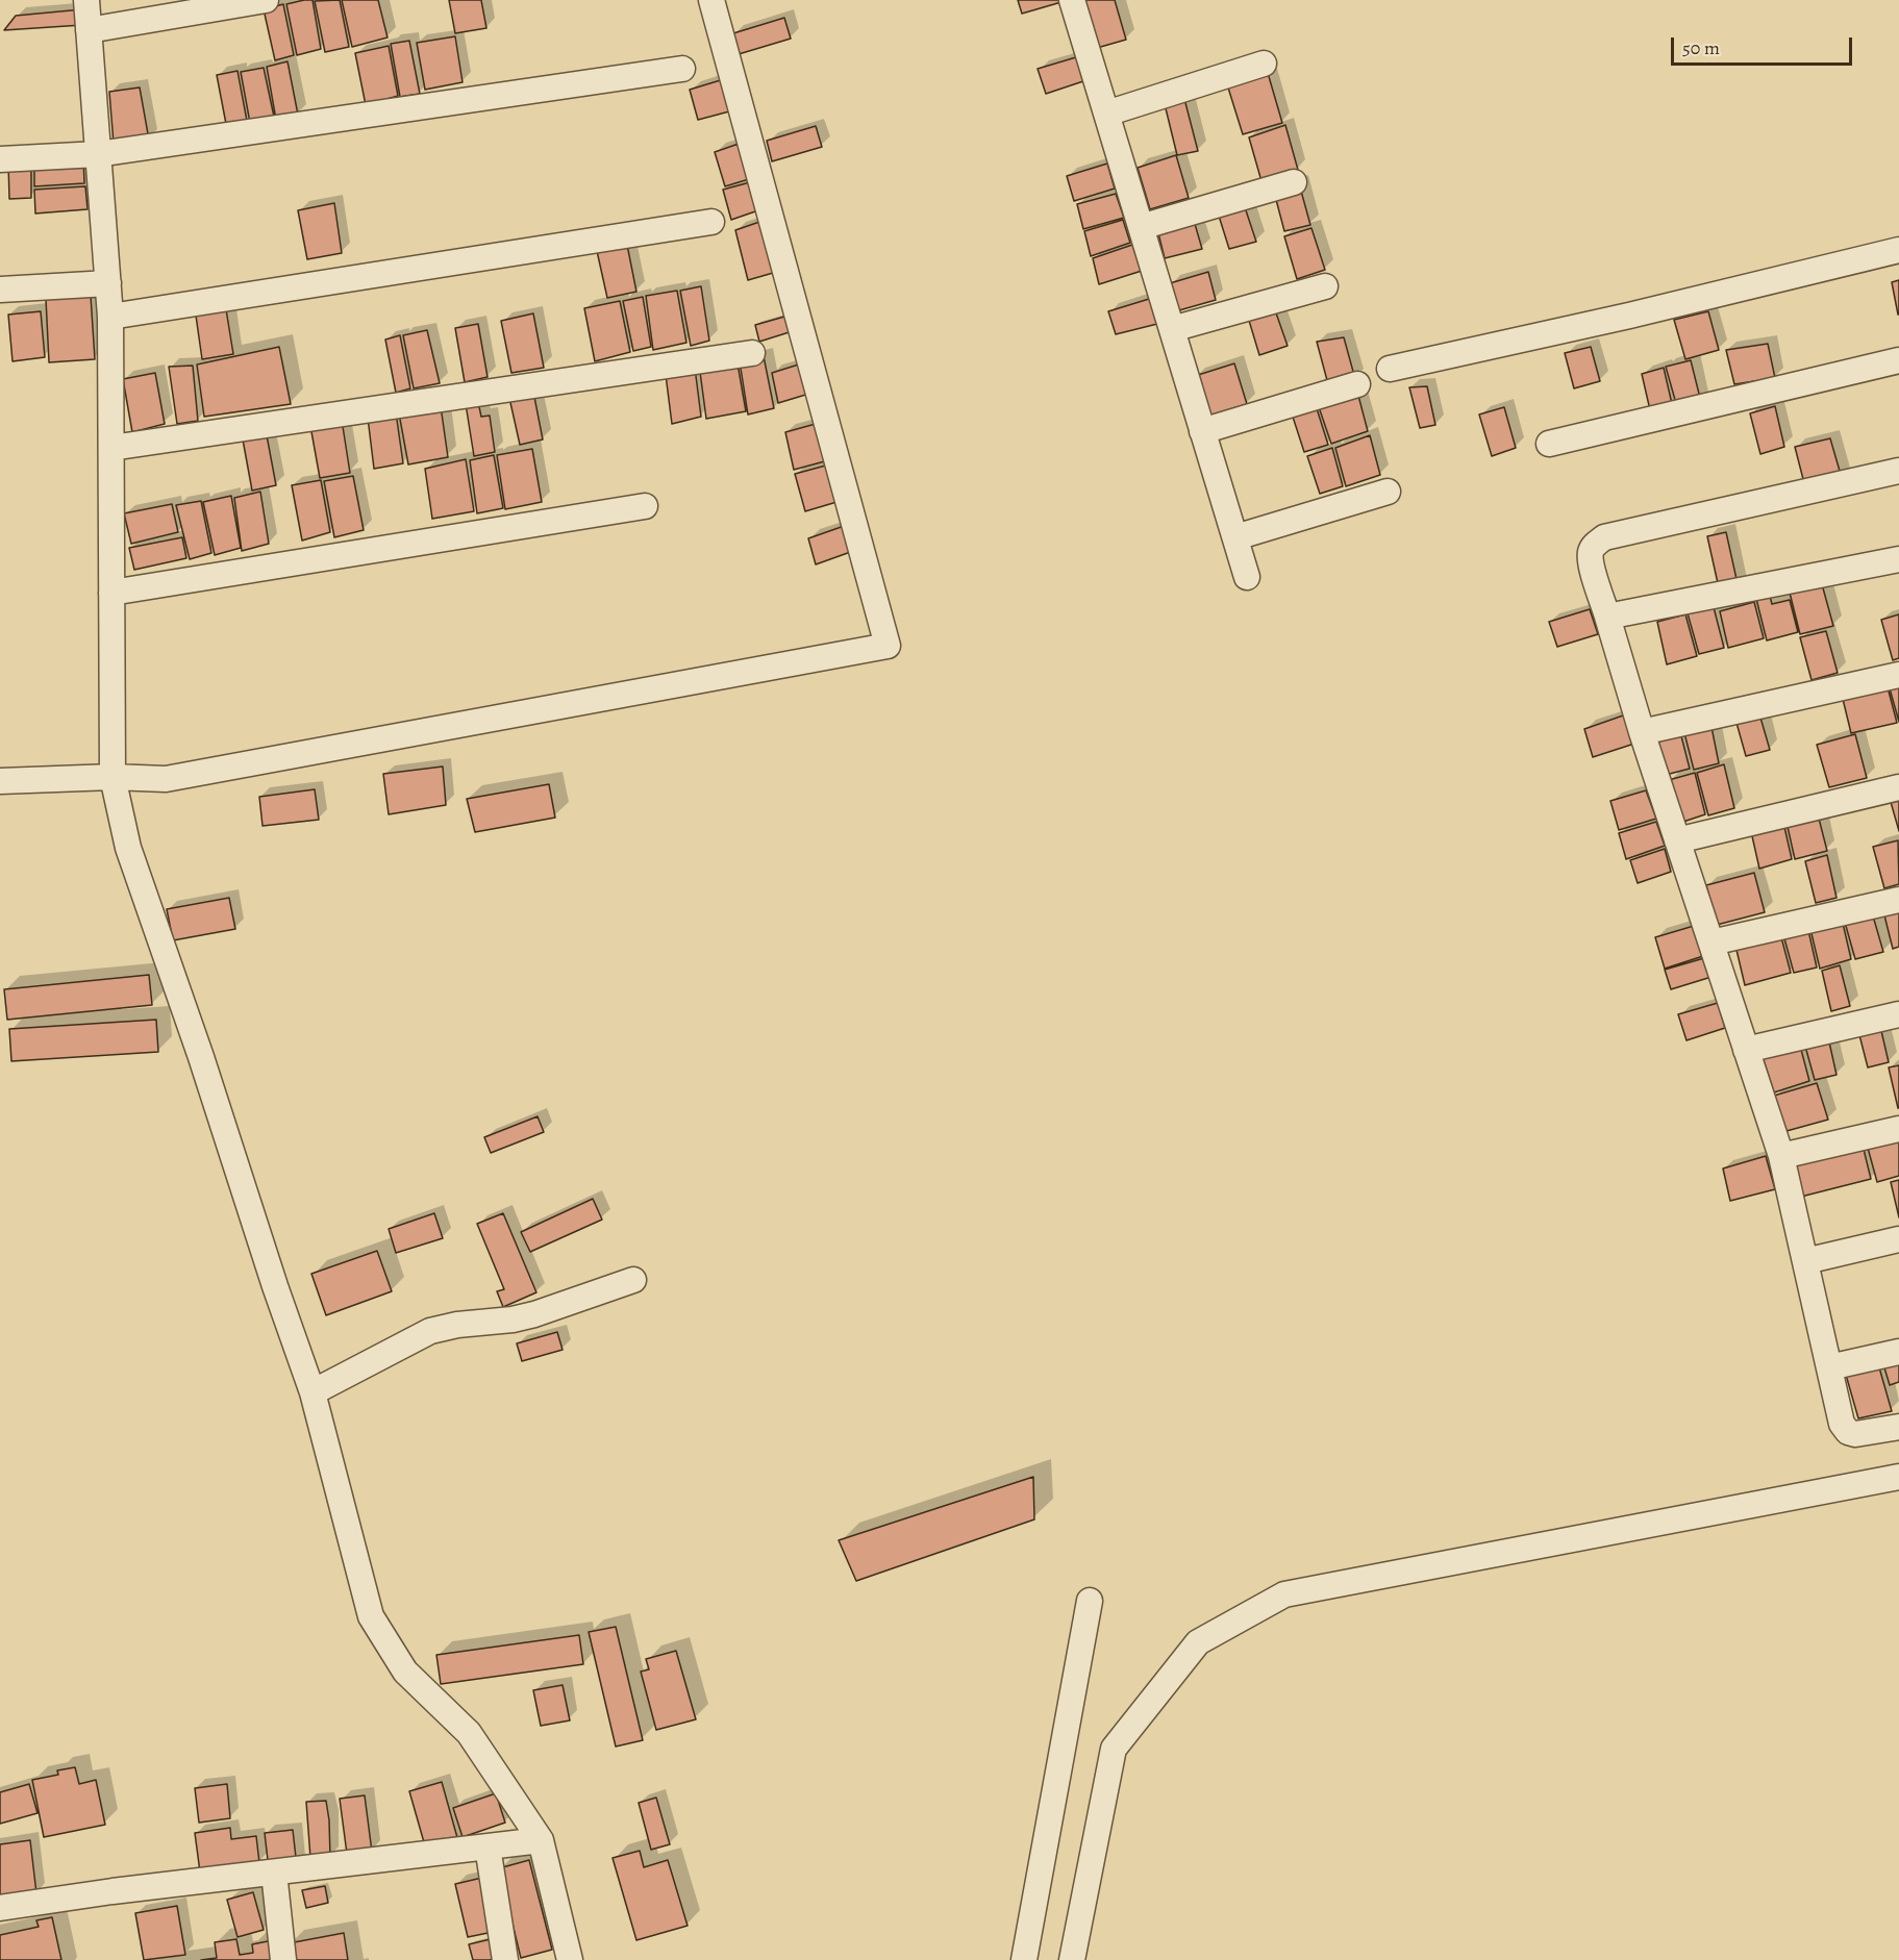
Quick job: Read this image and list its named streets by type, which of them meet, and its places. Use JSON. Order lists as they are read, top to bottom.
{
  "scale_bar": "50 m"
}
